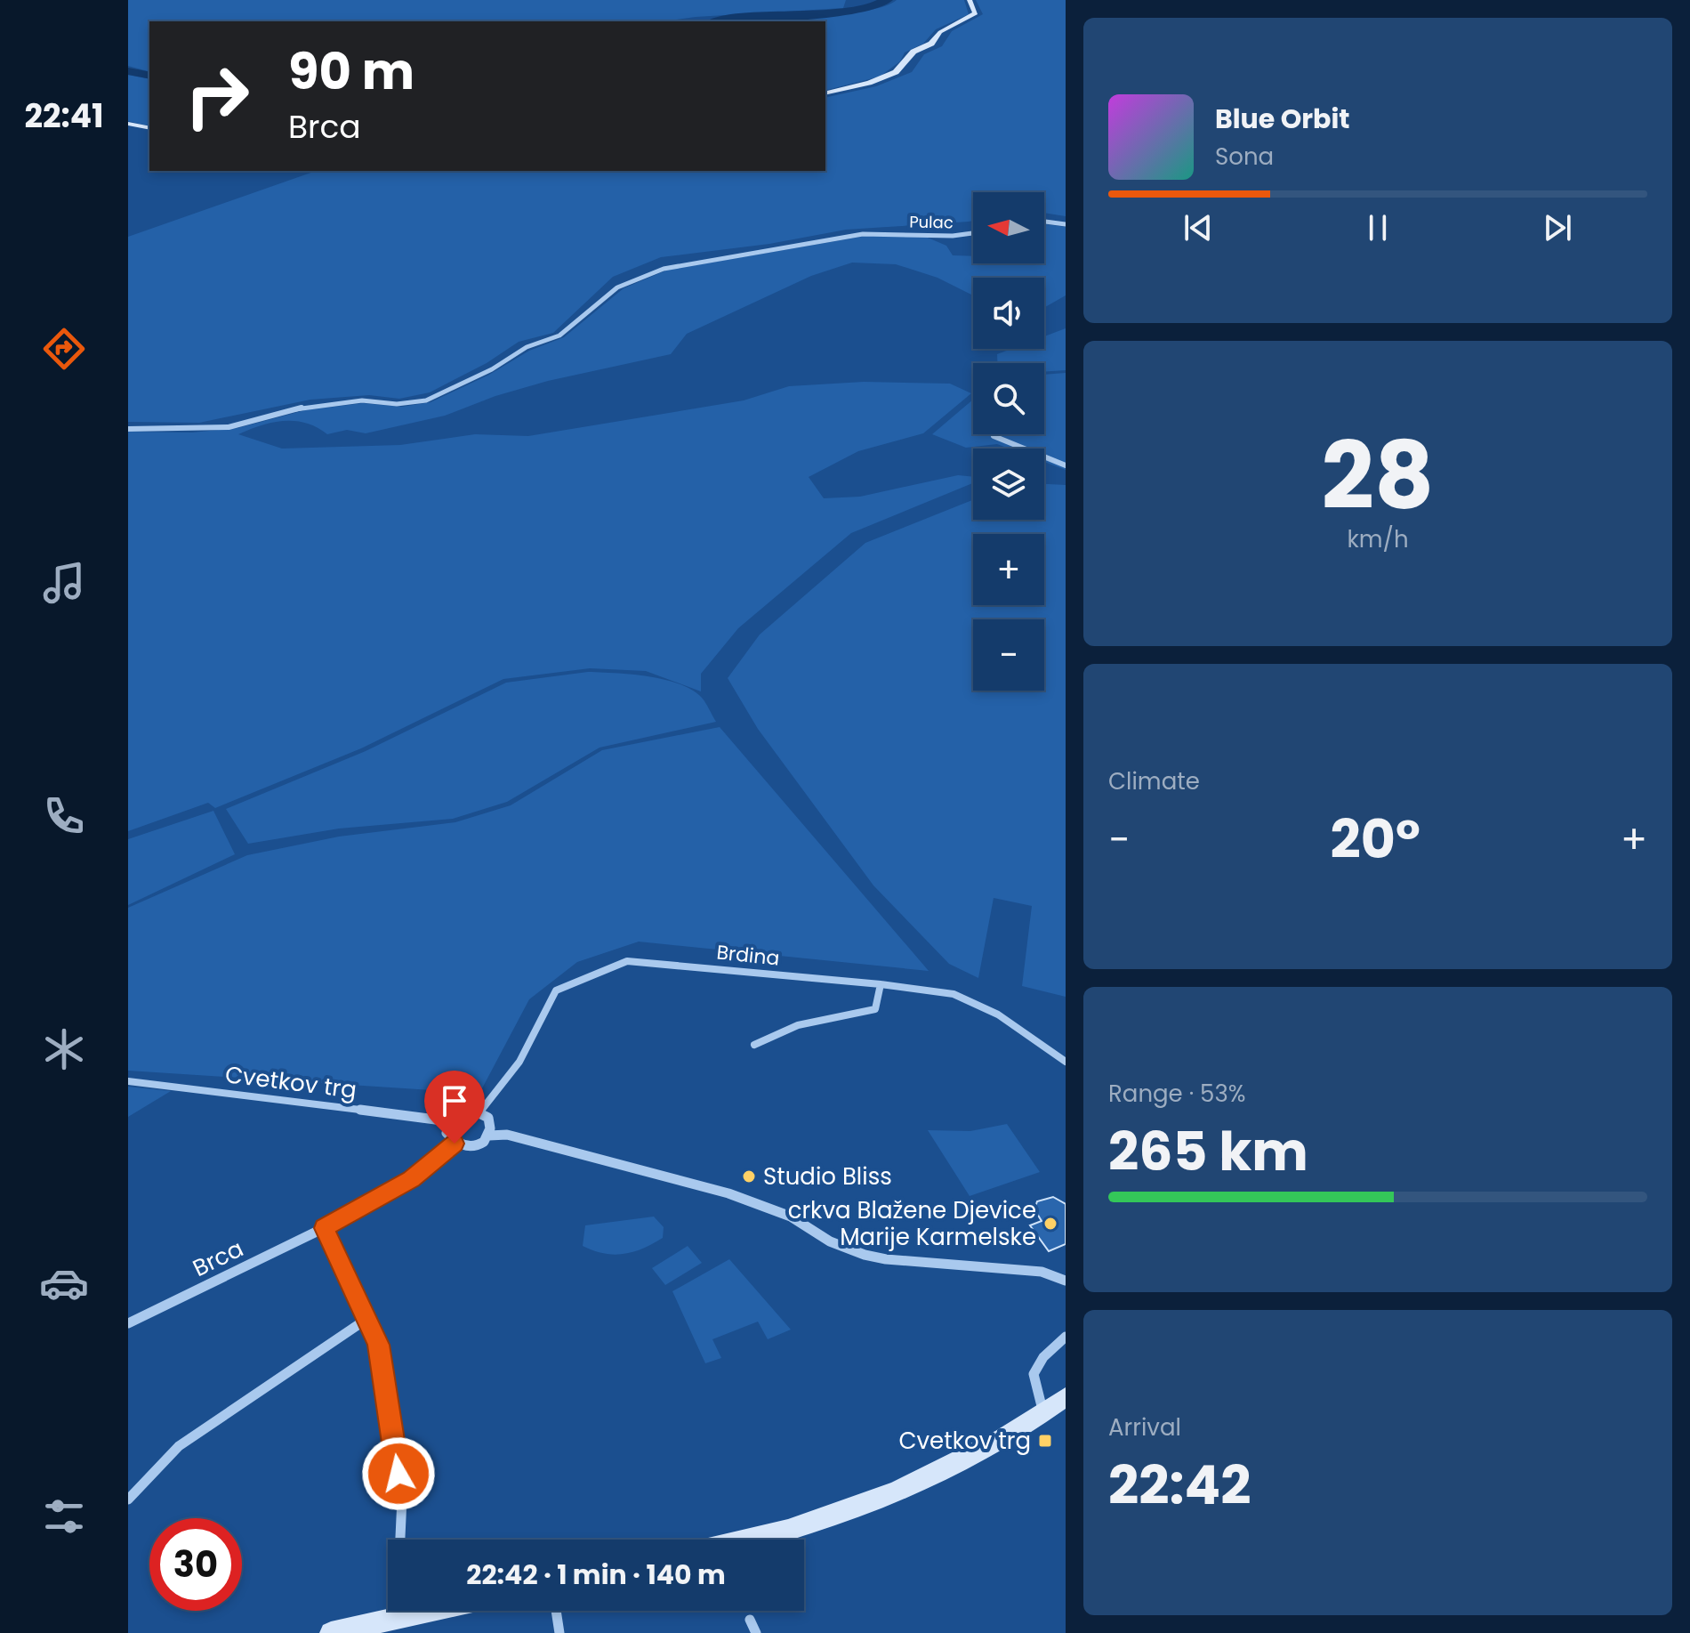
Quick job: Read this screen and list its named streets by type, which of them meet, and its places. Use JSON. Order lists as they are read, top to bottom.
{
  "streets": {
    "street": [
      "Pulac",
      "Brdina",
      "Cvetkov trg",
      "Brca"
    ]
  },
  "crossings": [
    ["Brdina", "Cvetkov trg"],
    ["Brdina", "Brca"],
    ["Cvetkov trg", "Brca"]
  ],
  "places": {
    "other": ["Studio Bliss", "crkva Blažene Djevice Marije Karmelske"],
    "transit": ["Cvetkov trg"]
  },
  "north": "left",
  "page": {
    "tabs": "22:41",
    "turn": ["90 m", "Brca"],
    "song": ["Blue Orbit", "Sona"],
    "map_buttons": ["+", "−"],
    "tile": [
      ["28", "km/h"],
      "Climate",
      ["Range · 53%", "265 km"],
      ["Arrival", "22:42"]
    ],
    "heat": ["−", "20°", "+"],
    "limit": "30",
    "trip": "22:42 · 1 min · 140 m"
  }
}
